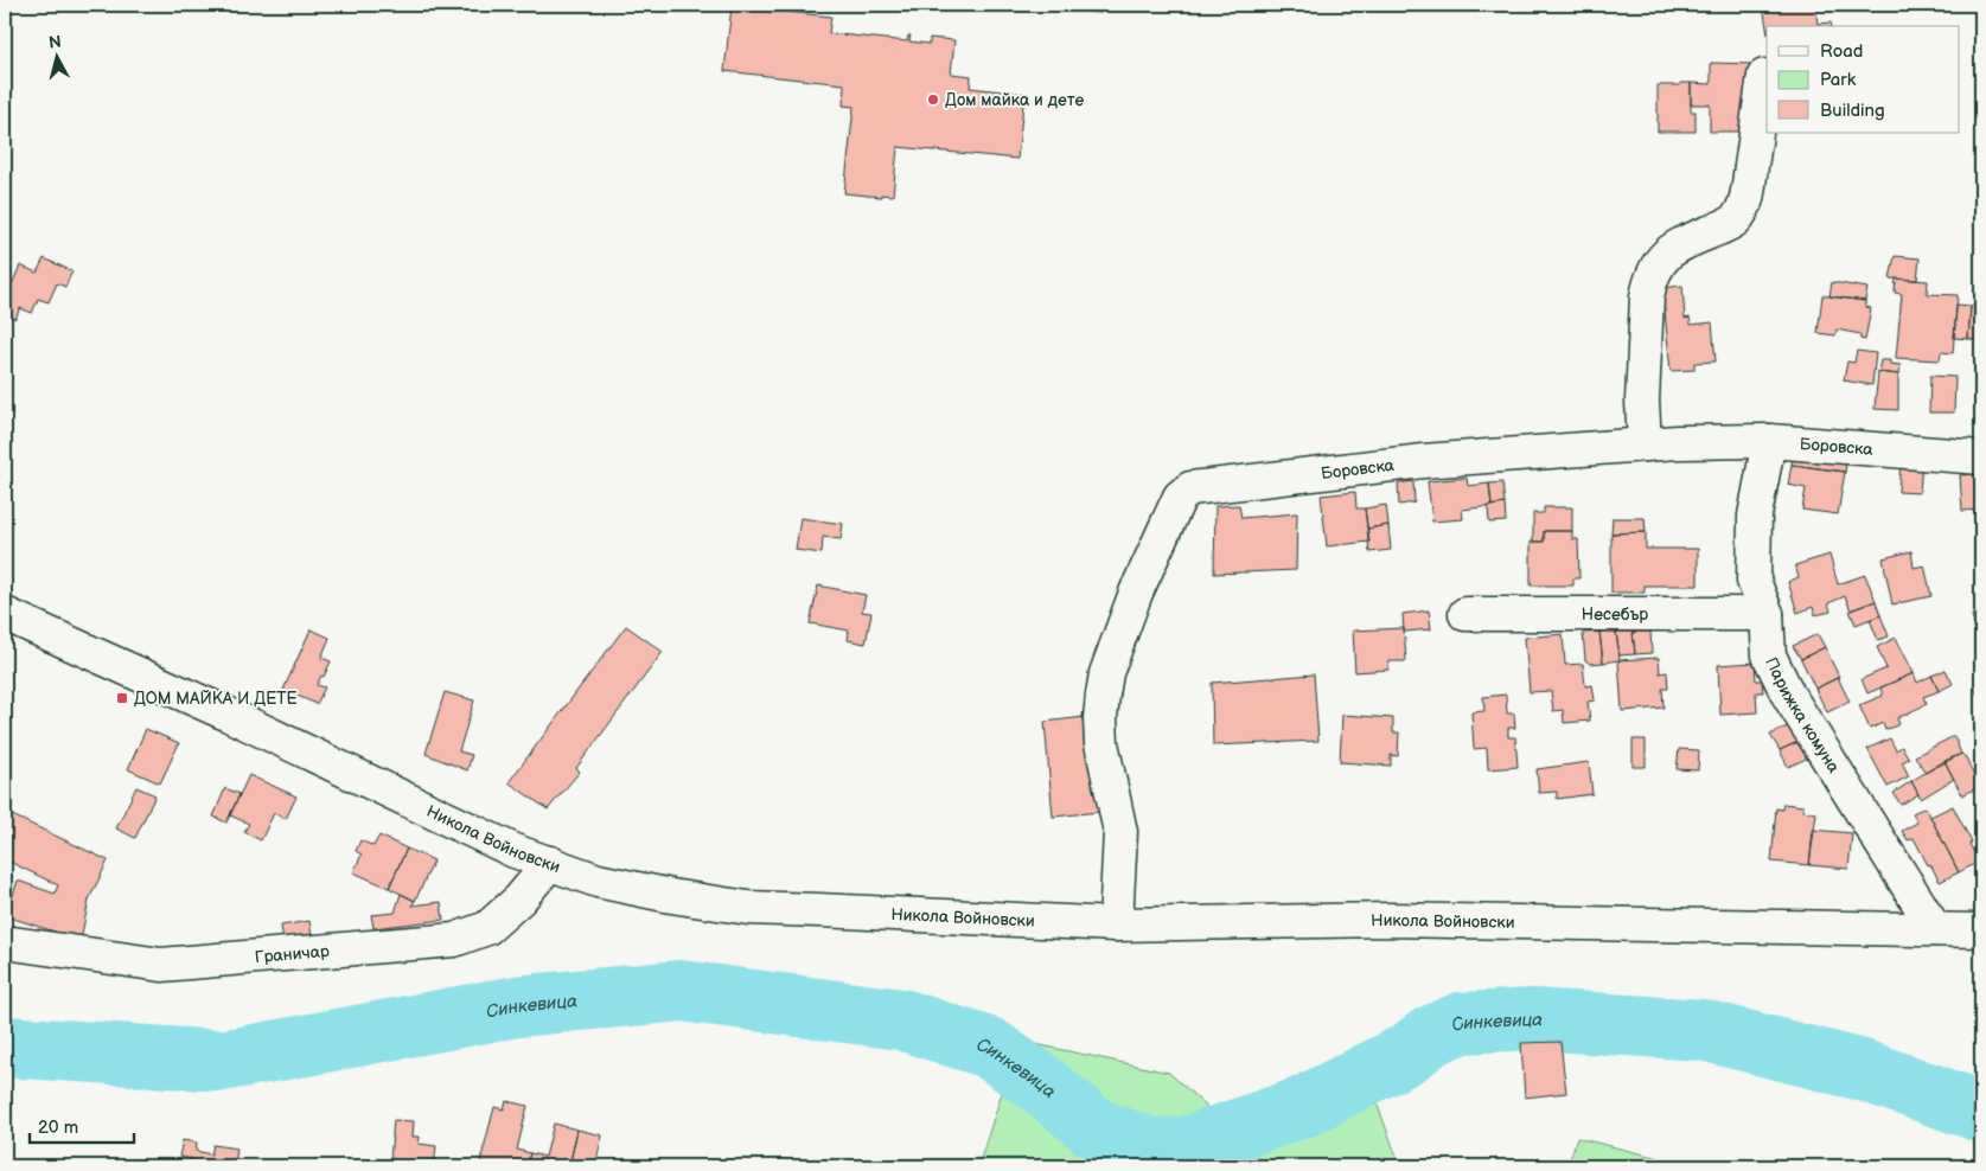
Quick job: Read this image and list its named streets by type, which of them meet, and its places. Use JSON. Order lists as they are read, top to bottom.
{
  "streets": {
    "street": [
      "Боровска",
      "Несебър",
      "Парижка комуна",
      "Никола Войновски",
      "Граничар"
    ]
  },
  "crossings": [
    ["Боровска", "Парижка комуна"],
    ["Боровска", "Никола Войновски"],
    ["Несебър", "Парижка комуна"],
    ["Парижка комуна", "Никола Войновски"],
    ["Никола Войновски", "Граничар"]
  ],
  "water": ["Синкевица"],
  "places": {
    "other": ["Дом майка и дете"],
    "transit": ["ДОМ МАЙКА И ДЕТЕ"]
  },
  "legend": ["Road", "Park", "Building"],
  "scale_bar": "20 m",
  "north": "top"
}
